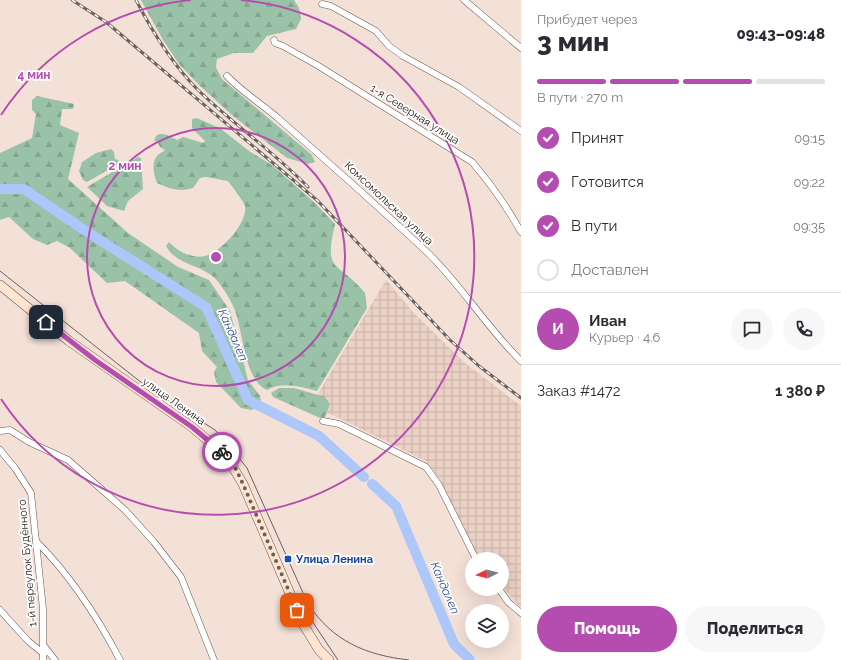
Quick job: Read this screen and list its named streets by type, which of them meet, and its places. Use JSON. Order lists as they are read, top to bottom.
{
  "streets": {
    "main road": ["улица Ленина"],
    "street": ["1-я Северная улица", "Комсомольская улица", "1-й переулок Будённого"]
  },
  "water": ["Кандалеп"],
  "places": {
    "transit": ["Улица Ленина"]
  },
  "north": "left",
  "page": {
    "heading": ["3 мин", "Прибудет через", "09:43–09:48"],
    "panel": [
      "Иван",
      "Курьер · 4.6",
      "Заказ #1472",
      "1 380 ₽"
    ],
    "bar": "В пути · 270 m",
    "list": [
      ["Принят", "09:15"],
      ["Готовится", "09:22"],
      ["В пути", "09:35"],
      "Доставлен"
    ],
    "round": "И",
    "buttons": ["Помощь", "Поделиться"]
  },
  "rings": ["4 мин", "2 мин"]
}
